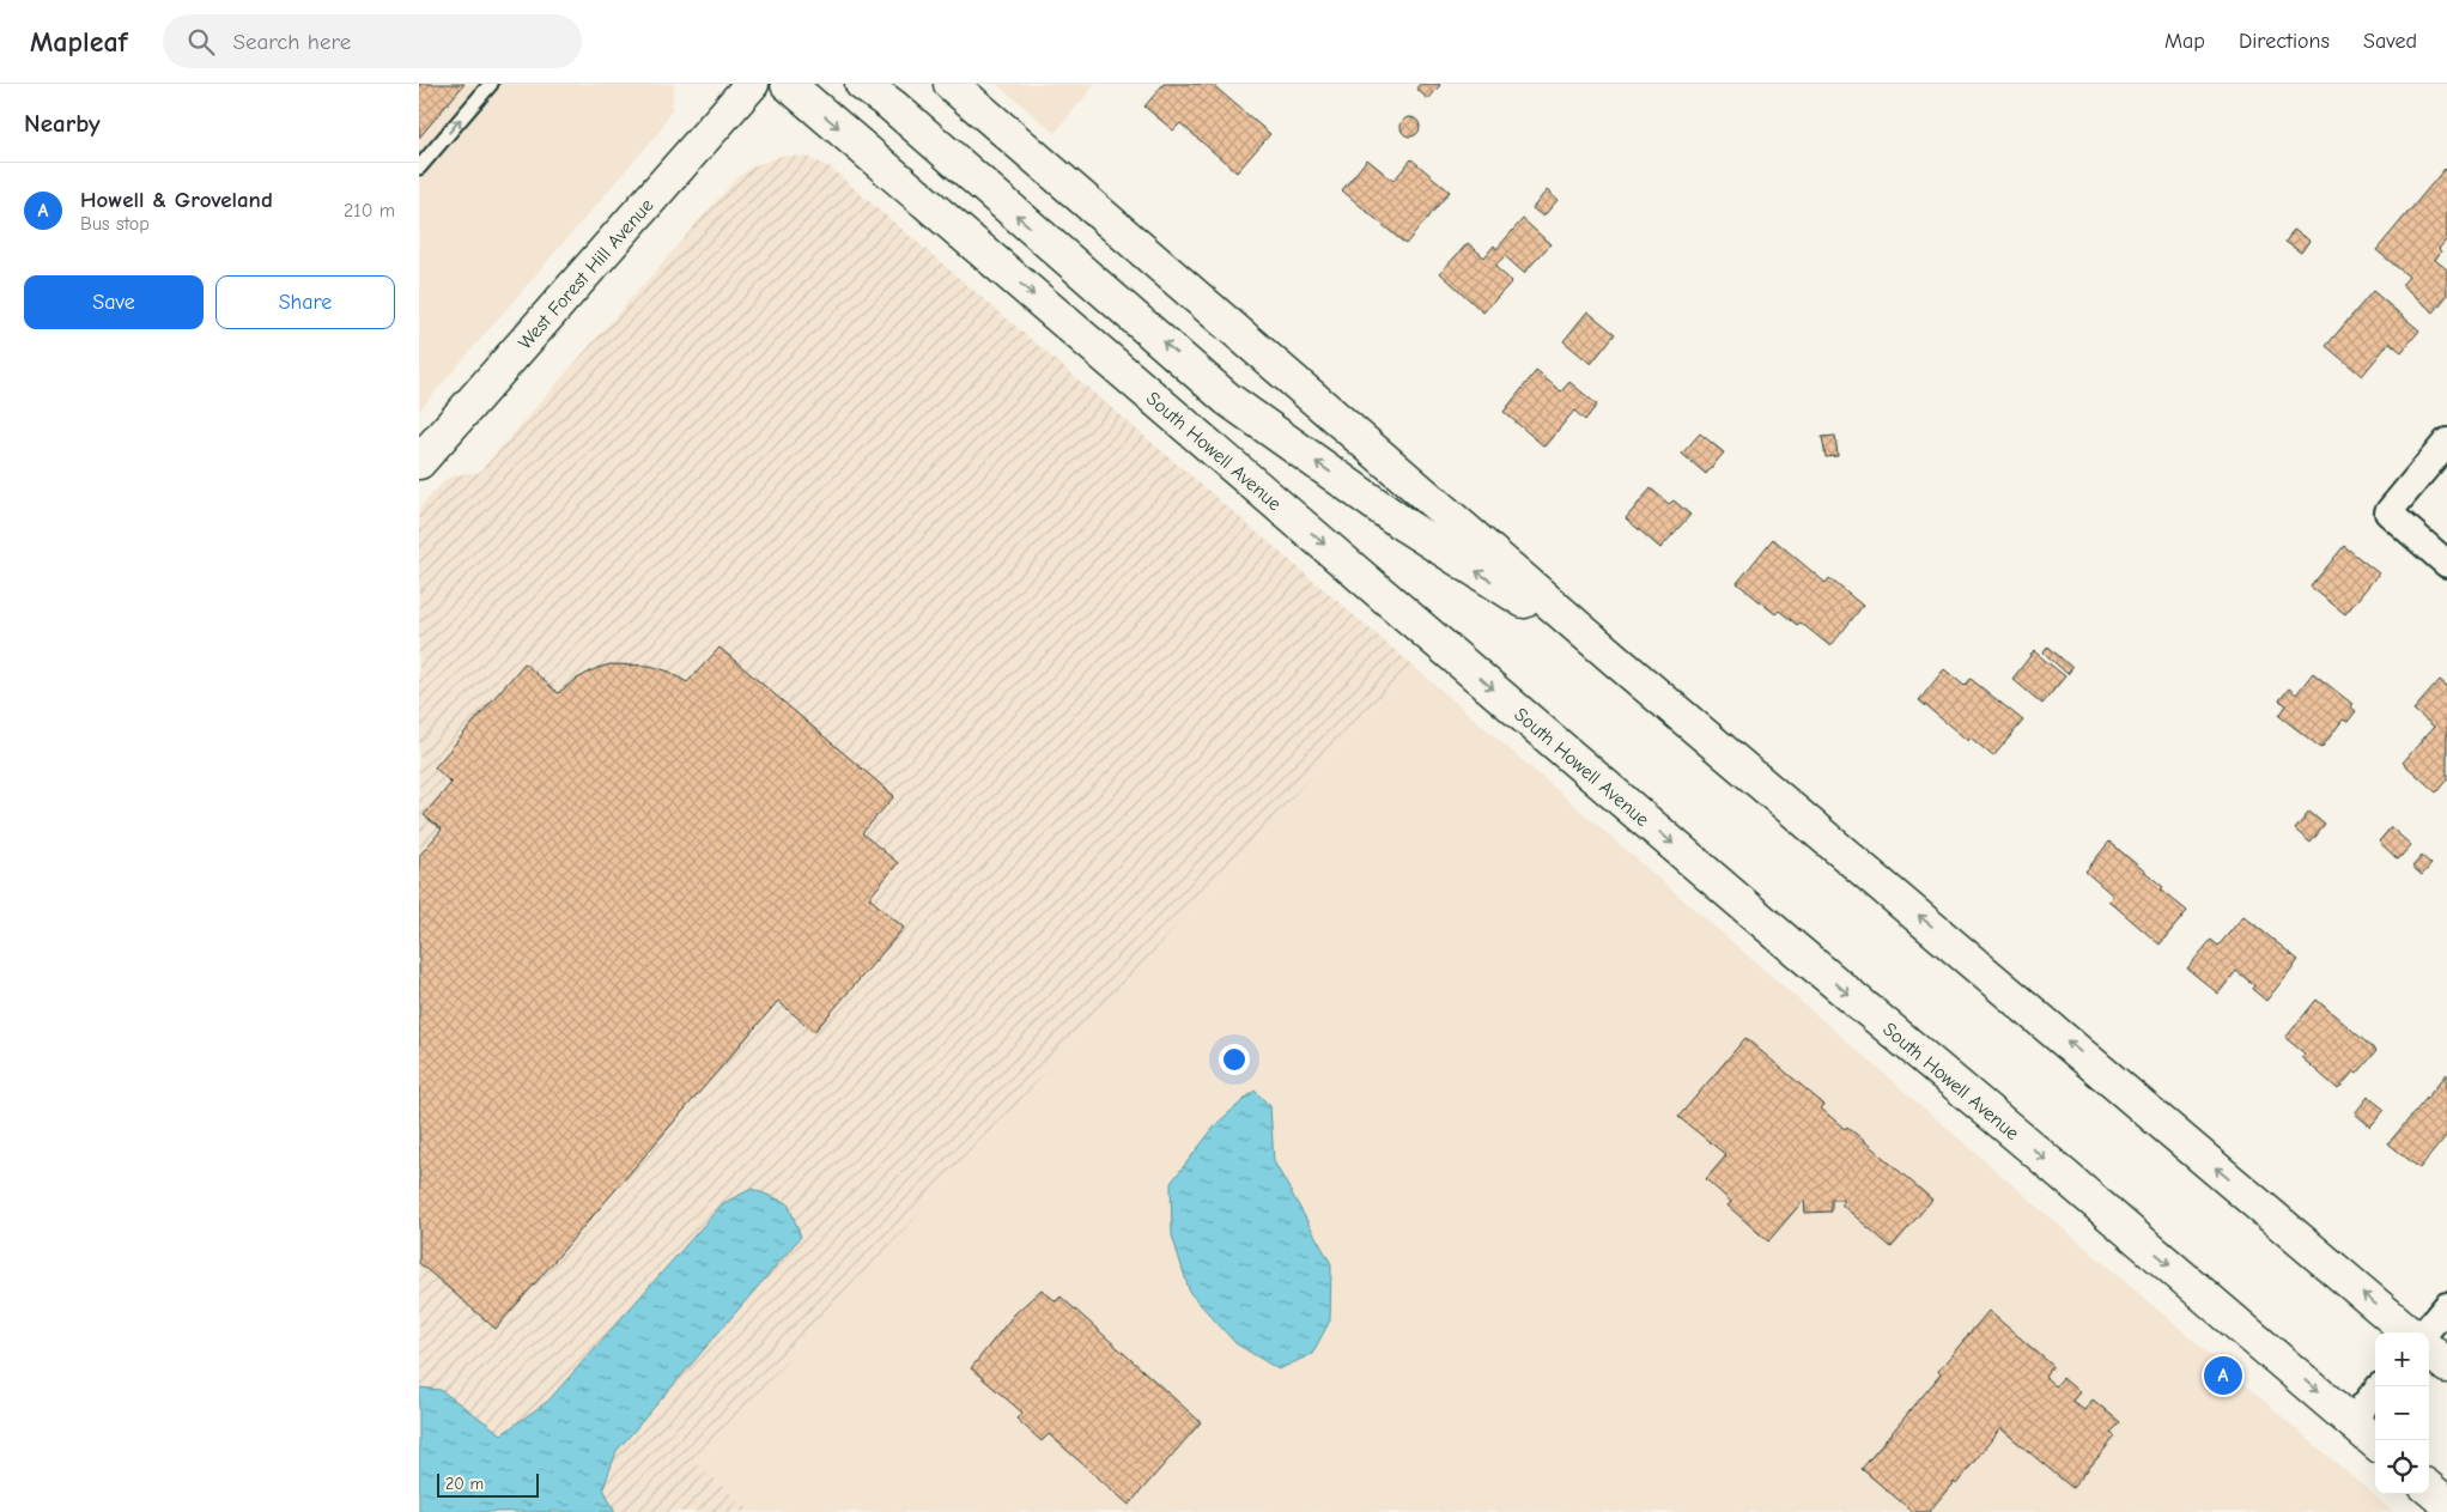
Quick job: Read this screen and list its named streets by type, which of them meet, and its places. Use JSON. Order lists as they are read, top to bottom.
{
  "streets": {
    "main road": ["West Forest Hill Avenue", "South Howell Avenue"]
  },
  "scale_bar": "20 m",
  "page": {
    "header": "Mapleaf",
    "search": "Search here",
    "nav": ["Map", "Directions", "Saved"],
    "heading": "Nearby",
    "list": [
      {
        "mark": "A",
        "name": "Howell & Groveland",
        "note": "Bus stop",
        "value": "210 m"
      }
    ],
    "buttons": ["Save", "Share"],
    "map_buttons": ["+", "−"],
    "pins": "A",
    "scale": "20 m"
  }
}
